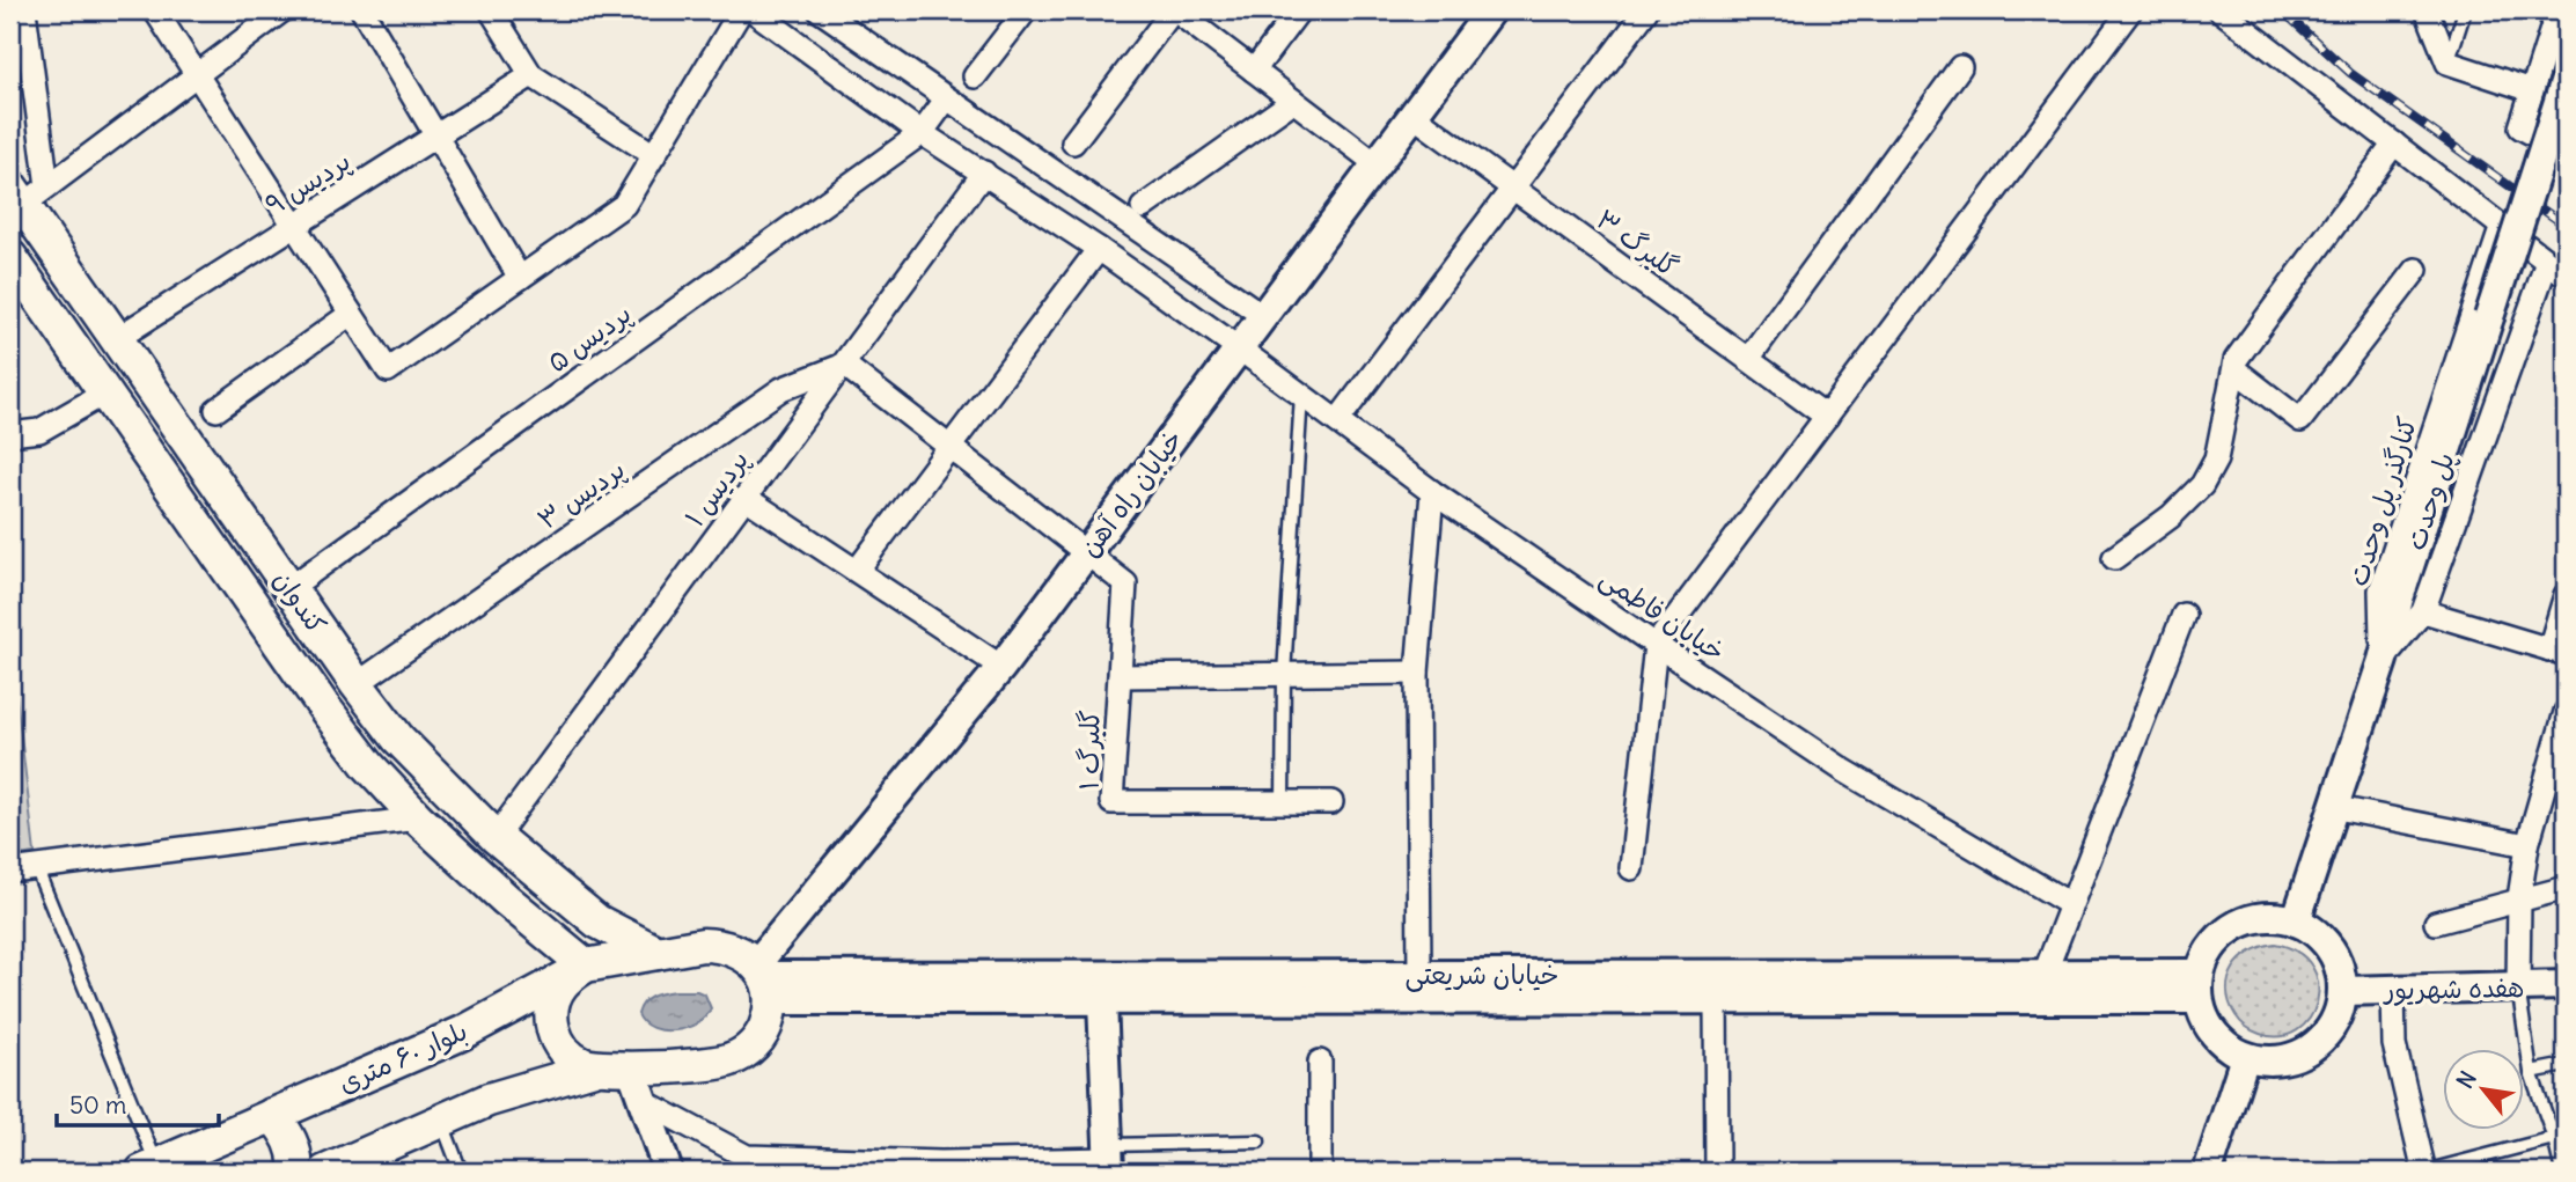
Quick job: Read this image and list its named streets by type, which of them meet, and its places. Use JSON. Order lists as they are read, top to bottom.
{
  "streets": {
    "main road": ["کندوان", "بلوار ۶۰ متری"],
    "street": [
      "پردیس ۹",
      "گلبرگ ۳",
      "پردیس ۵",
      "پردیس ۱",
      "خیابان راه آهن",
      "پردیس ۳",
      "کنارگذر پل وحدت",
      "پل وحدت",
      "خیابان فاطمی",
      "گلبرگ ۱",
      "خیابان شریعتی",
      "هفده شهریور"
    ]
  },
  "crossings": [
    ["پردیس ۹", "کندوان"],
    ["گلبرگ ۳", "خیابان راه آهن"],
    ["پردیس ۵", "کندوان"],
    ["پردیس ۵", "خیابان فاطمی"],
    ["پردیس ۱", "پردیس ۳"],
    ["پردیس ۱", "کندوان"],
    ["پردیس ۱", "خیابان فاطمی"],
    ["خیابان راه آهن", "خیابان فاطمی"],
    ["خیابان راه آهن", "گلبرگ ۱"],
    ["خیابان راه آهن", "خیابان شریعتی"],
    ["خیابان راه آهن", "بلوار ۶۰ متری"],
    ["پردیس ۳", "کندوان"],
    ["کنارگذر پل وحدت", "پل وحدت"],
    ["پل وحدت", "خیابان شریعتی"],
    ["پل وحدت", "هفده شهریور"],
    ["کندوان", "بلوار ۶۰ متری"],
    ["خیابان شریعتی", "هفده شهریور"],
    ["خیابان شریعتی", "بلوار ۶۰ متری"]
  ],
  "scale_bar": "50 m",
  "north": "top left"
}
